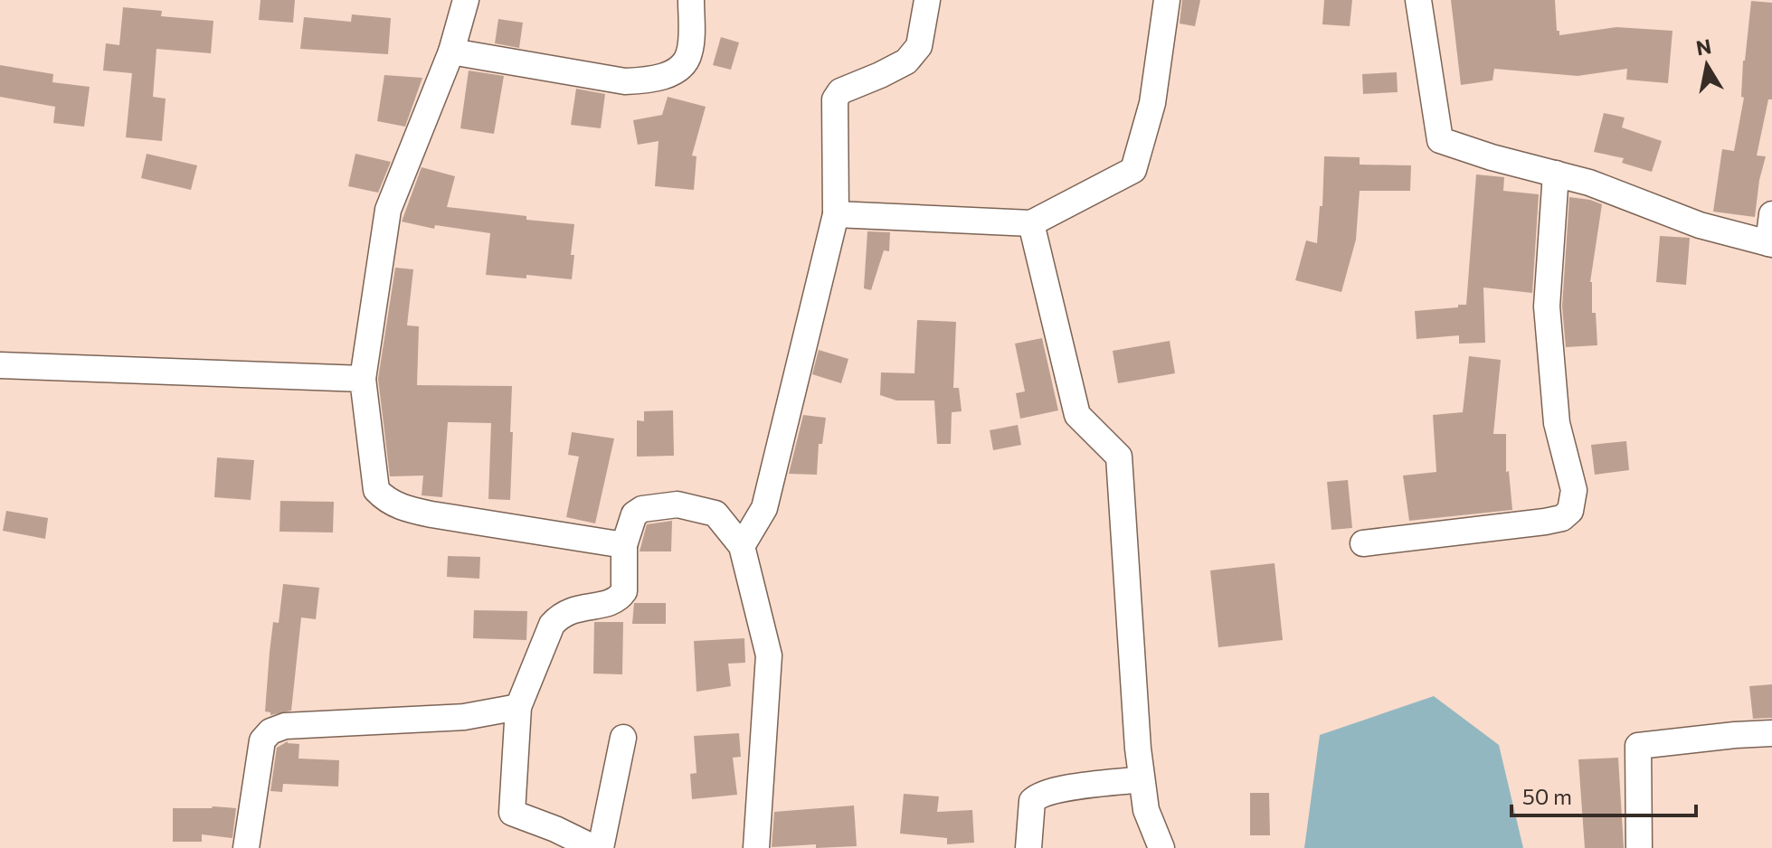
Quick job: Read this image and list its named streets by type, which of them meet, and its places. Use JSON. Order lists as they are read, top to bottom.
{
  "scale_bar": "50 m",
  "north": "top"
}
